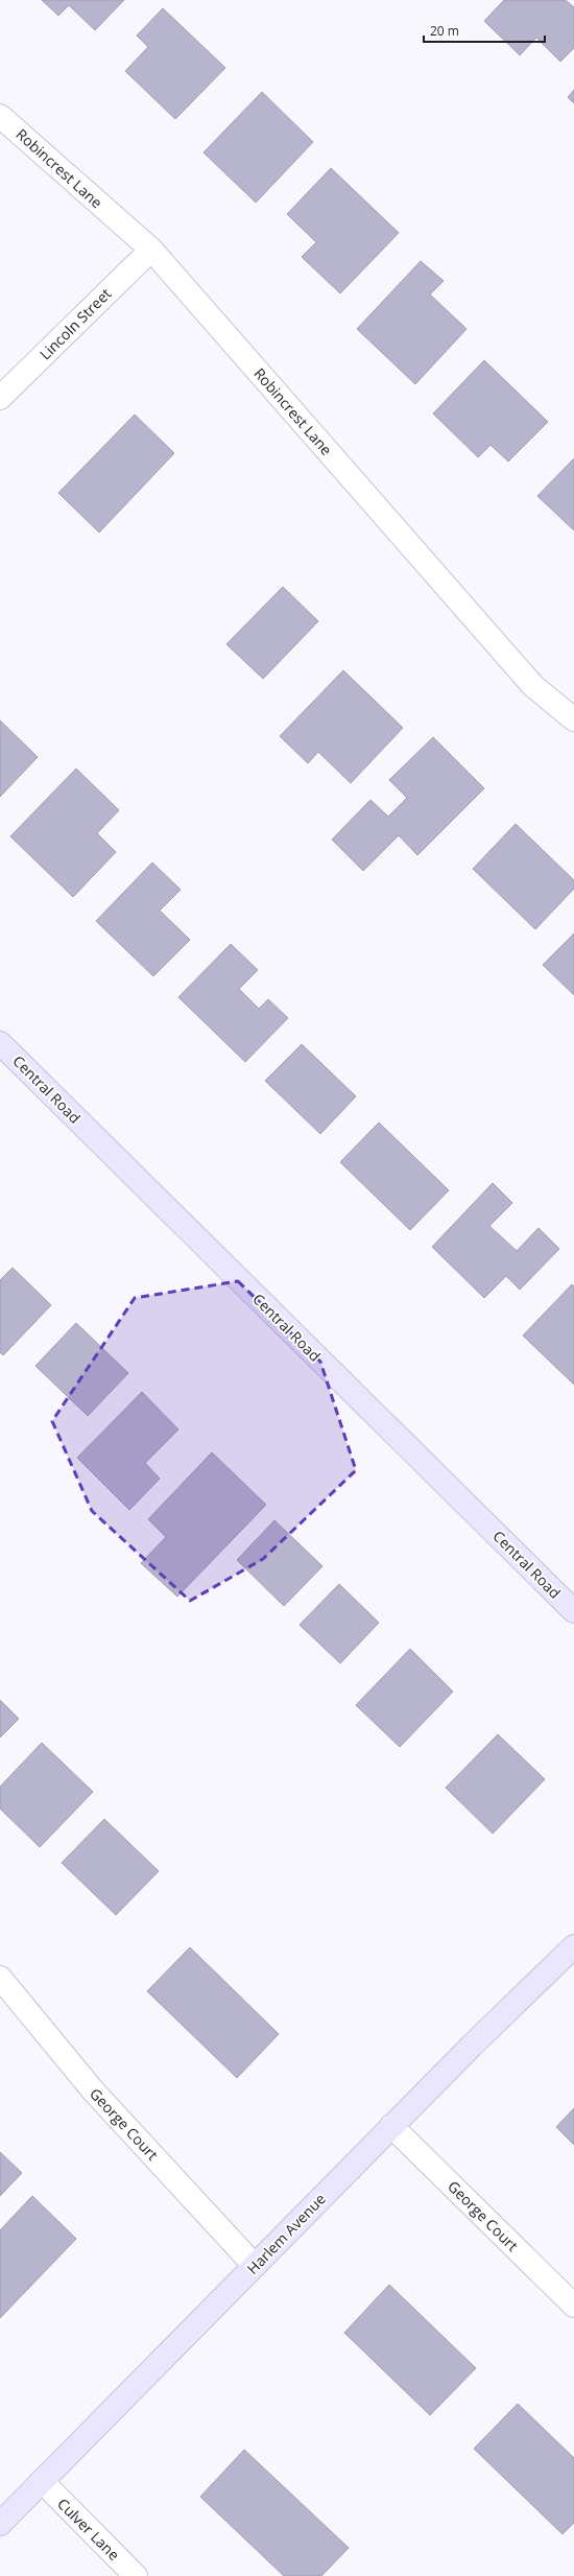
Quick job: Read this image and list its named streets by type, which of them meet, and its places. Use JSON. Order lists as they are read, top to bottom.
{
  "streets": {
    "main road": ["Central Road", "Harlem Avenue"],
    "street": [
      "Robincrest Lane",
      "Lincoln Street",
      "George Court",
      "Culver Lane"
    ]
  },
  "crossings": [
    ["Robincrest Lane", "Lincoln Street"],
    ["George Court", "Harlem Avenue"],
    ["Harlem Avenue", "Culver Lane"]
  ],
  "scale_bar": "20 m"
}
